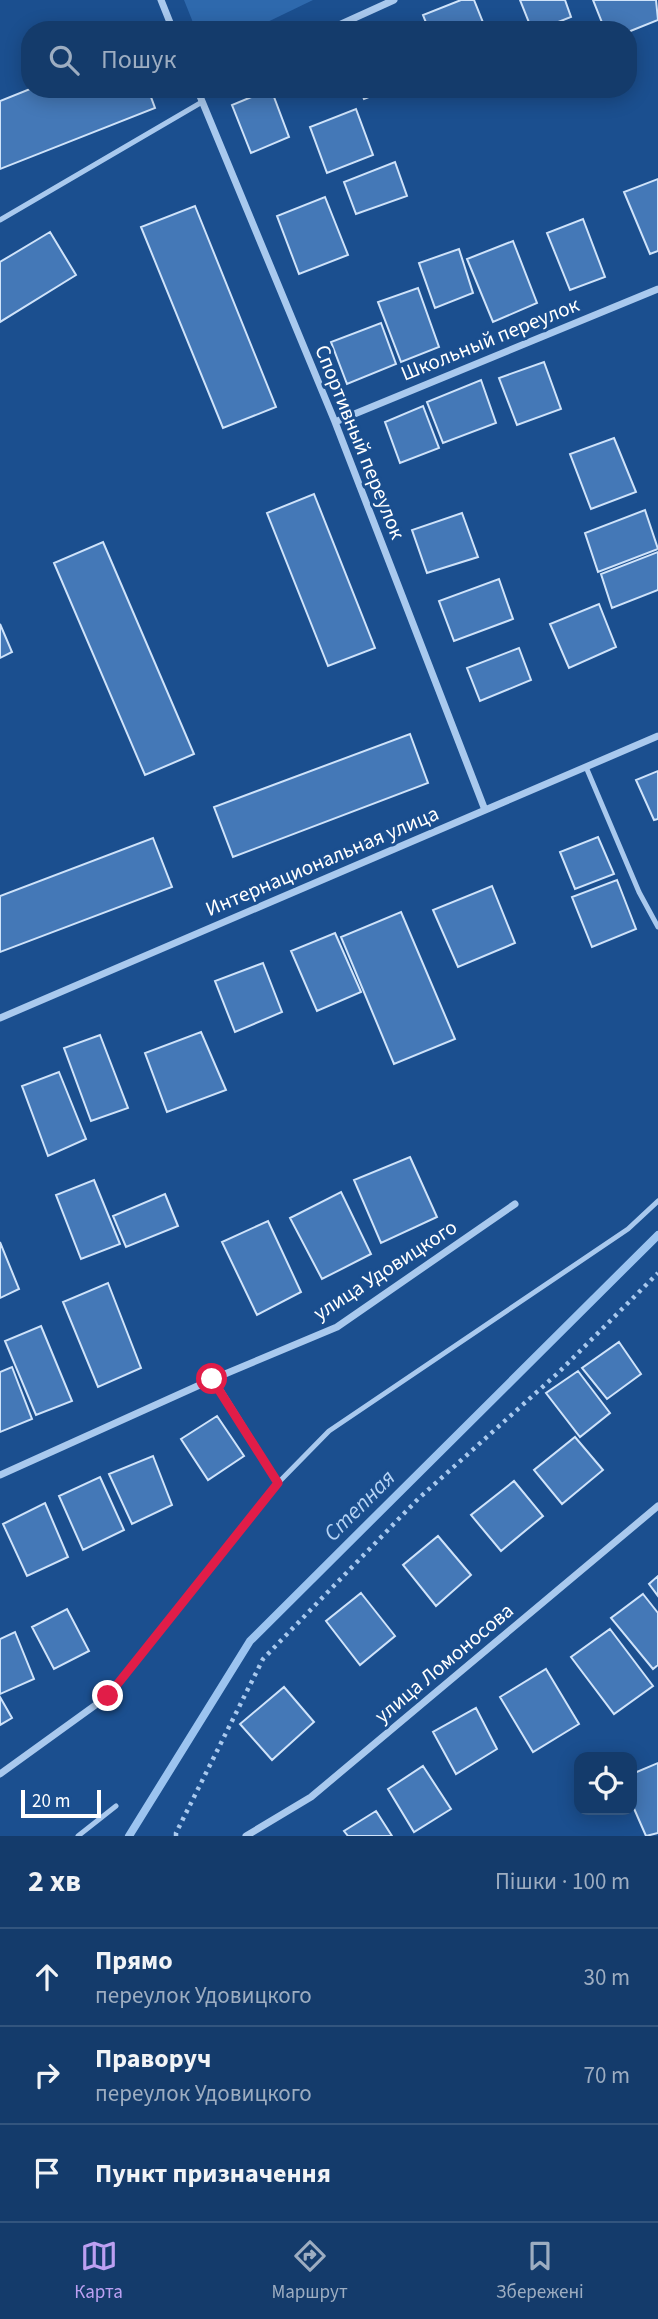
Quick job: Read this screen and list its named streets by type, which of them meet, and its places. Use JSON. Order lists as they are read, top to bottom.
{
  "streets": {
    "street": [
      "Школьный переулок",
      "Спортивный переулок",
      "Интернациональная улица",
      "улица Удовицкого",
      "улица Ломоносова"
    ]
  },
  "crossings": [
    ["Школьный переулок", "Спортивный переулок"],
    ["Спортивный переулок", "Интернациональная улица"]
  ],
  "water": ["Степная"],
  "scale_bar": "20 m",
  "page": {
    "search": "Пошук",
    "scale": "20 m",
    "heading": ["2 хв", "Пішки · 100 m"],
    "list": [
      ["Прямо", "переулок Удовицкого", "30 m"],
      ["Праворуч", "переулок Удовицкого", "70 m"],
      "Пункт призначення"
    ],
    "nav": ["Карта", "Маршрут", "Збережені"]
  }
}
